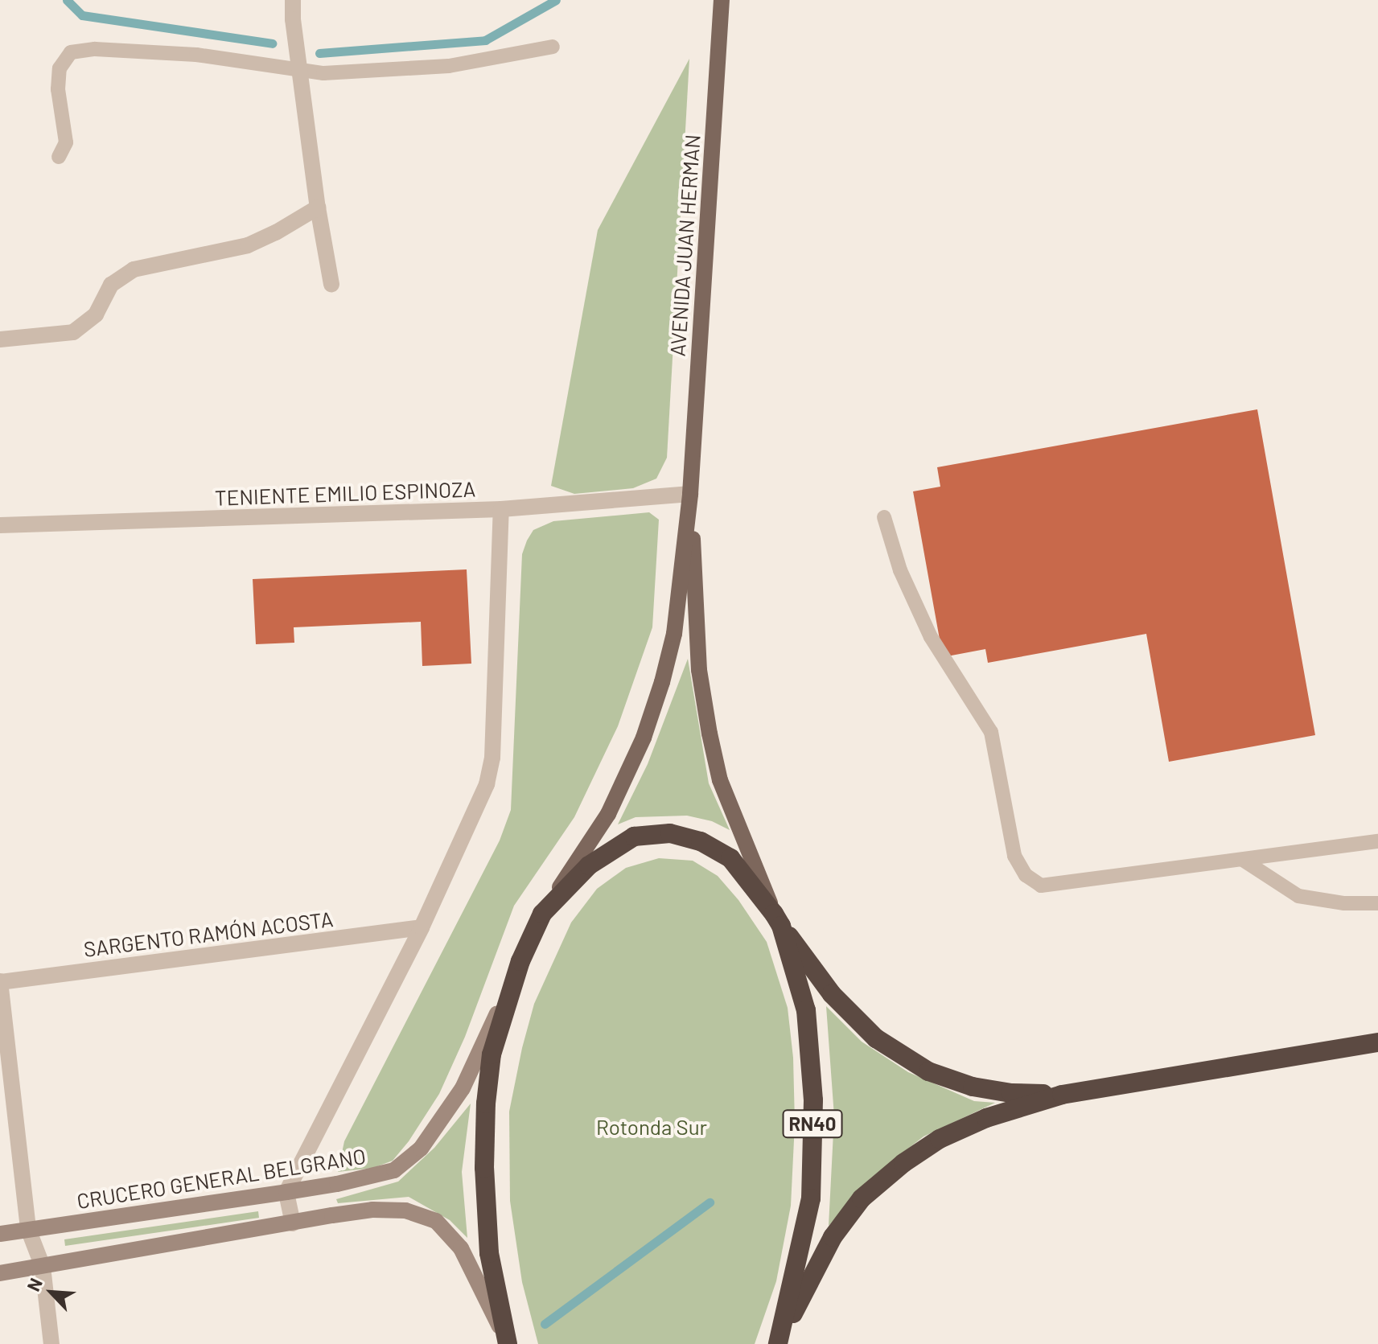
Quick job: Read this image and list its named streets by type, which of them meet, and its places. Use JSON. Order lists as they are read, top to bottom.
{
  "streets": {
    "highway": ["RN40"],
    "main road": ["AVENIDA JUAN HERMAN"],
    "street": ["TENIENTE EMILIO ESPINOZA", "SARGENTO RAMÓN ACOSTA", "CRUCERO GENERAL BELGRANO"]
  },
  "crossings": [
    ["AVENIDA JUAN HERMAN", "TENIENTE EMILIO ESPINOZA"],
    ["AVENIDA JUAN HERMAN", "RN40"],
    ["RN40", "CRUCERO GENERAL BELGRANO"]
  ],
  "parks": ["Rotonda Sur"],
  "north": "top left"
}
